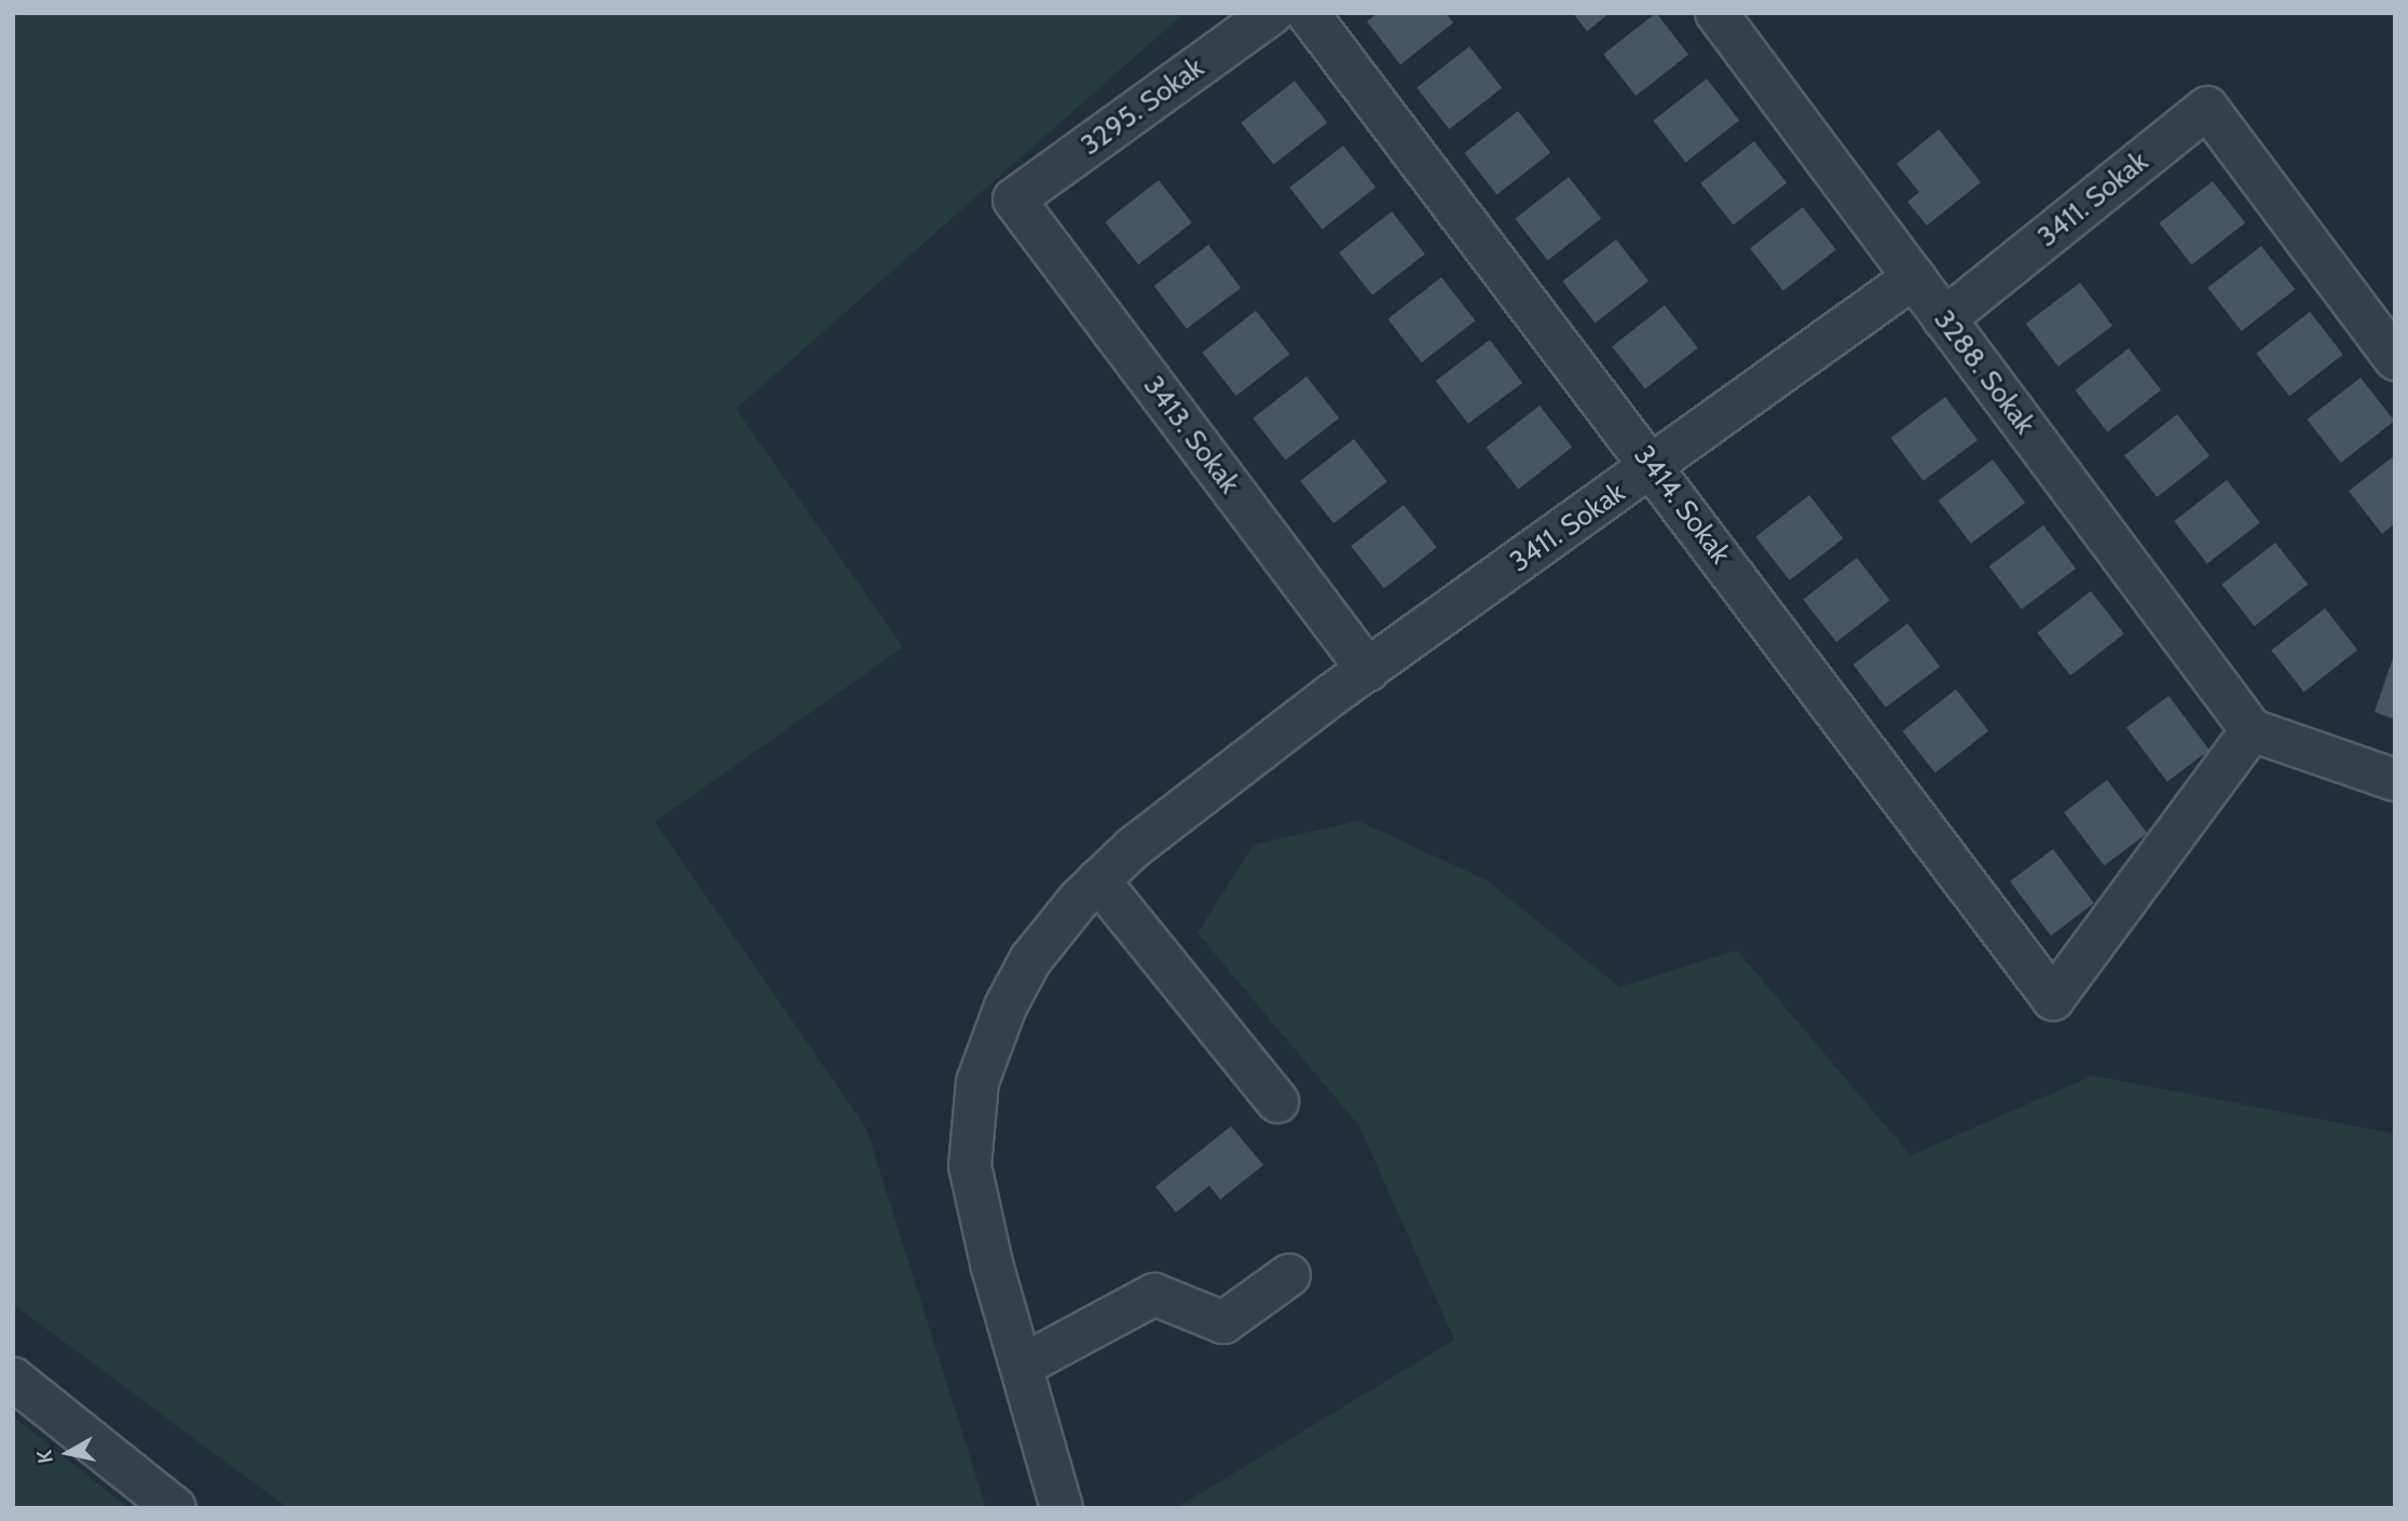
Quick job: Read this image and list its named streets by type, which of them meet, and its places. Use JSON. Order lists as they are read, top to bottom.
{
  "streets": {
    "street": [
      "3295. Sokak",
      "3411. Sokak",
      "3288. Sokak",
      "3413. Sokak",
      "3414. Sokak"
    ]
  },
  "crossings": [
    ["3295. Sokak", "3413. Sokak"],
    ["3411. Sokak", "3288. Sokak"],
    ["3411. Sokak", "3413. Sokak"],
    ["3411. Sokak", "3414. Sokak"],
    ["3288. Sokak", "3414. Sokak"]
  ],
  "north": "left"
}
